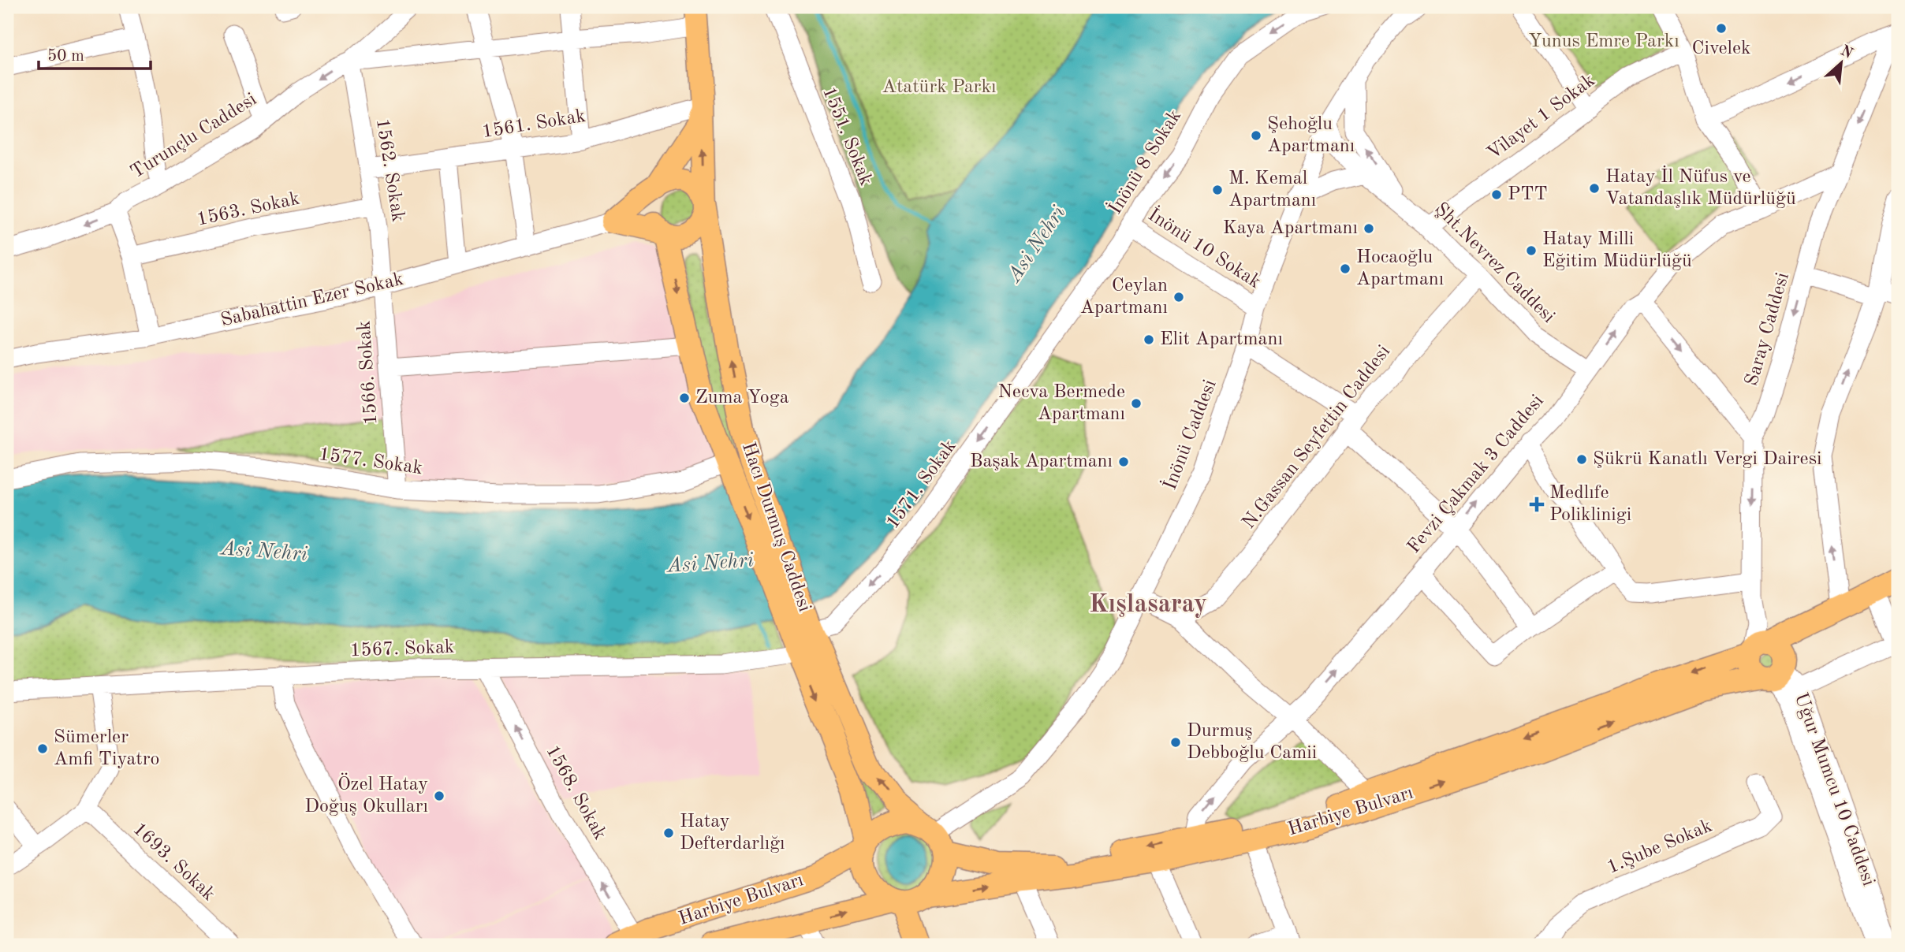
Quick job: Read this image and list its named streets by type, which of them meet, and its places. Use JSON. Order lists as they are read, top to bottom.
{
  "streets": {
    "main road": [
      "Sabahattin Ezer Sokak",
      "Hacı Durmuş Caddesi",
      "Uğur Mumcu 10 Caddesi",
      "Harbiye Bulvarı"
    ],
    "street": [
      "Vilayet 1 Sokak",
      "1561. Sokak",
      "Turunçlu Caddesi",
      "1551. Sokak",
      "İnönü 8 Sokak",
      "1562. Sokak",
      "1563. Sokak",
      "İnönü 10 Sokak",
      "Şht.Nevrez Caddesi",
      "Saray Caddesi",
      "1566. Sokak",
      "İnönü Caddesi",
      "N.Gassan Seyfettin Caddesi",
      "1577. Sokak",
      "Fevzi Çakmak 3 Caddesi",
      "1571. Sokak",
      "1567. Sokak",
      "1568. Sokak",
      "1.Şube Sokak",
      "1693. Sokak"
    ]
  },
  "crossings": [
    ["Vilayet 1 Sokak", "Şht.Nevrez Caddesi"],
    ["1561. Sokak", "1562. Sokak"],
    ["1561. Sokak", "Hacı Durmuş Caddesi"],
    ["Turunçlu Caddesi", "1562. Sokak"],
    ["İnönü 8 Sokak", "İnönü 10 Sokak"],
    ["İnönü 8 Sokak", "1571. Sokak"],
    ["1562. Sokak", "1563. Sokak"],
    ["1562. Sokak", "Sabahattin Ezer Sokak"],
    ["1562. Sokak", "1566. Sokak"],
    ["İnönü 10 Sokak", "İnönü Caddesi"],
    ["Şht.Nevrez Caddesi", "İnönü Caddesi"],
    ["Şht.Nevrez Caddesi", "N.Gassan Seyfettin Caddesi"],
    ["Şht.Nevrez Caddesi", "Fevzi Çakmak 3 Caddesi"],
    ["Sabahattin Ezer Sokak", "1566. Sokak"],
    ["Sabahattin Ezer Sokak", "Hacı Durmuş Caddesi"],
    ["Saray Caddesi", "Fevzi Çakmak 3 Caddesi"],
    ["Saray Caddesi", "Uğur Mumcu 10 Caddesi"],
    ["Saray Caddesi", "Harbiye Bulvarı"],
    ["1566. Sokak", "1577. Sokak"],
    ["İnönü Caddesi", "Hacı Durmuş Caddesi"],
    ["İnönü Caddesi", "Harbiye Bulvarı"],
    ["1577. Sokak", "Hacı Durmuş Caddesi"],
    ["Fevzi Çakmak 3 Caddesi", "Harbiye Bulvarı"],
    ["1571. Sokak", "Hacı Durmuş Caddesi"],
    ["1571. Sokak", "1567. Sokak"],
    ["Hacı Durmuş Caddesi", "1567. Sokak"],
    ["Hacı Durmuş Caddesi", "Harbiye Bulvarı"],
    ["1567. Sokak", "1568. Sokak"],
    ["Uğur Mumcu 10 Caddesi", "Harbiye Bulvarı"],
    ["1568. Sokak", "Harbiye Bulvarı"]
  ],
  "one_way": [
    "Turunçlu Caddesi",
    "İnönü 8 Sokak",
    "Fevzi Çakmak 3 Caddesi",
    "1571. Sokak",
    "1568. Sokak"
  ],
  "districts": ["Kışlasaray"],
  "water": ["Asi Nehri"],
  "parks": ["Yunus Emre Parkı", "Atatürk Parkı"],
  "places": {
    "other": [
      "Civelek",
      "Şehoğlu Apartmanı",
      "Hatay İl Nüfus ve Vatandaşlık Müdürlüğü",
      "M. Kemal Apartmanı",
      "PTT",
      "Kaya Apartmanı",
      "Hatay Milli Eğitim Müdürlüğü",
      "Hocaoğlu Apartmanı",
      "Ceylan Apartmanı",
      "Elit Apartmanı",
      "Zuma Yoga",
      "Necva Bermede Apartmanı",
      "Şükrü Kanatlı Vergi Dairesi",
      "Başak Apartmanı",
      "Durmuş Debboğlu Camii",
      "Sümerler Amfi Tiyatro",
      "Özel Hatay Doğuş Okulları",
      "Hatay Defterdarlığı"
    ],
    "health": ["Medlıfe Poliklinigi"]
  },
  "scale_bar": "50 m",
  "north": "top right"
}
